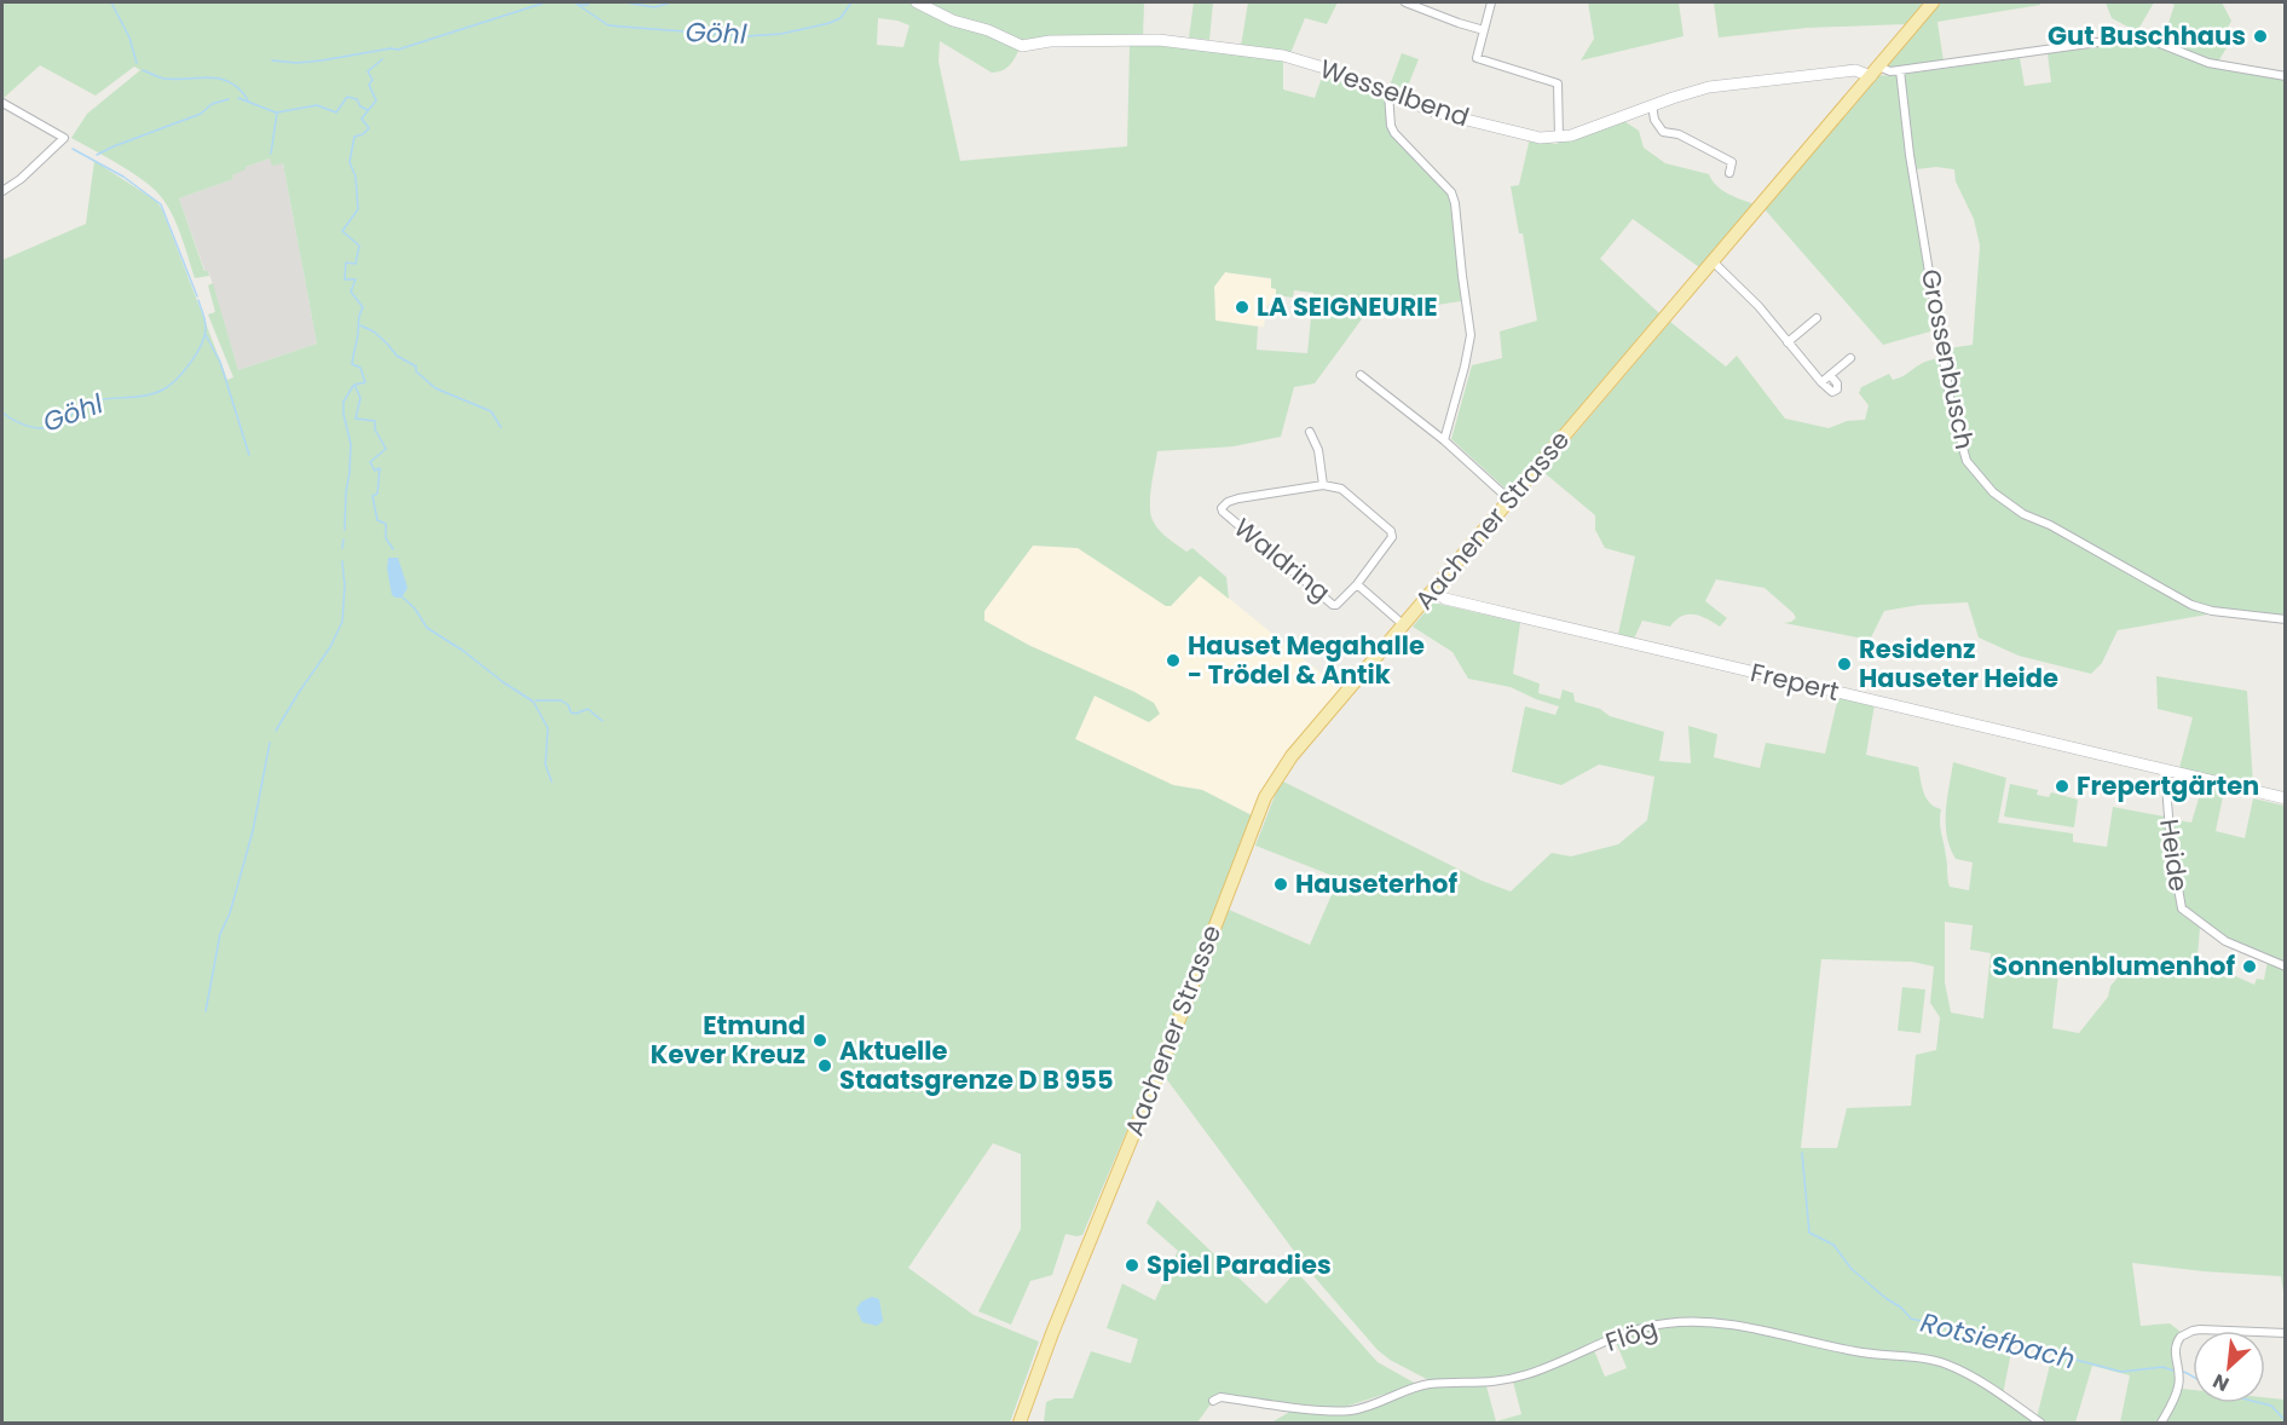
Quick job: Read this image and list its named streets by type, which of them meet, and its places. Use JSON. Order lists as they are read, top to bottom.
{
  "streets": {
    "main road": ["Aachener Strasse"],
    "street": [
      "Wesselbend",
      "Grossenbusch",
      "Waldring",
      "Frepert",
      "Heide",
      "Flög"
    ]
  },
  "crossings": [
    ["Wesselbend", "Aachener Strasse"],
    ["Aachener Strasse", "Waldring"],
    ["Aachener Strasse", "Frepert"],
    ["Frepert", "Heide"]
  ],
  "water": ["Göhl", "Rotsiefbach"],
  "places": [
    "Gut Buschhaus",
    "LA SEIGNEURIE",
    "Hauset Megahalle - Trödel & Antik",
    "Residenz Hauseter Heide",
    "Frepertgärten",
    "Hauseterhof",
    "Sonnenblumenhof",
    "Etmund Kever Kreuz",
    "Aktuelle Staatsgrenze D B 955",
    "Spiel Paradies"
  ],
  "north": "bottom left"
}
